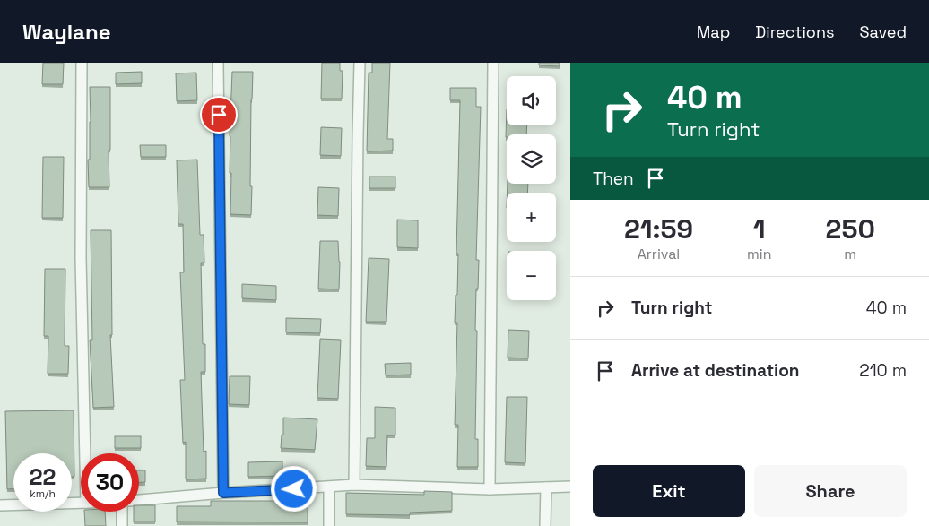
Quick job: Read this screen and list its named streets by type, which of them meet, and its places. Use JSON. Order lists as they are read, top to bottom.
{
  "page": {
    "header": "Waylane",
    "nav": ["Map", "Directions", "Saved"],
    "turn": ["40 m", "Turn right"],
    "map_buttons": ["+", "−"],
    "then": "Then",
    "eta": [
      "21:59",
      "Arrival",
      "1",
      "min",
      "250",
      "m"
    ],
    "list": [
      {
        "name": "Turn right",
        "value": "40 m"
      },
      {
        "name": "Arrive at destination",
        "value": "210 m"
      }
    ],
    "speed": "22 km/h",
    "limit": "30",
    "buttons": ["Exit", "Share"]
  }
}
